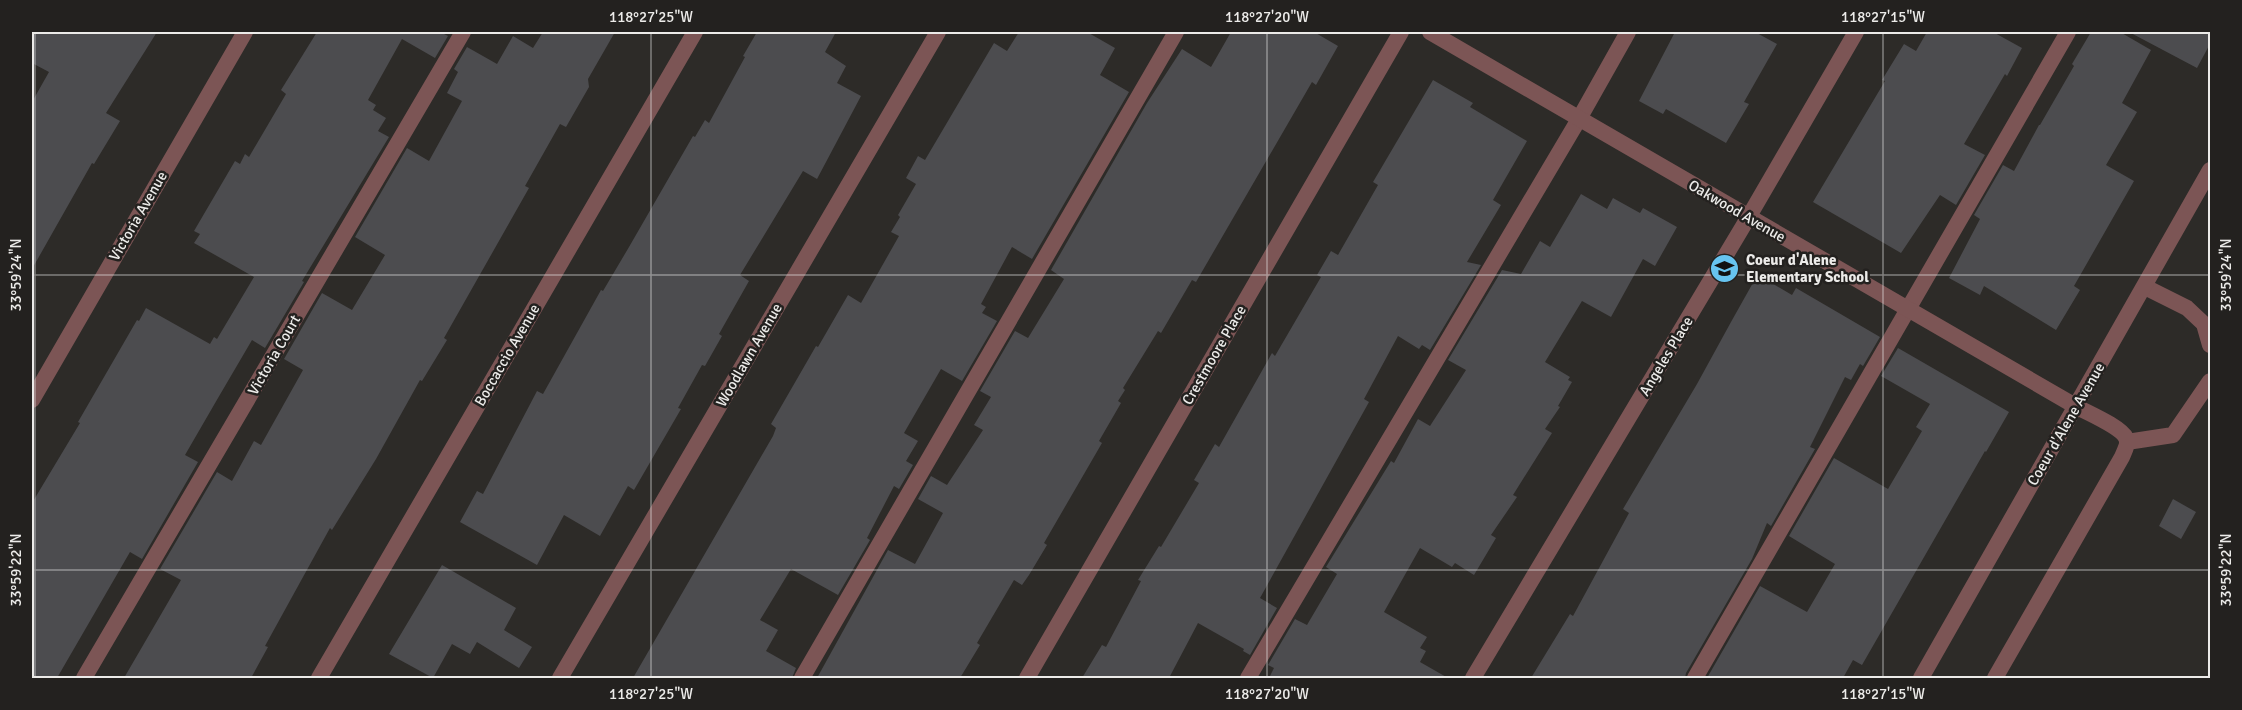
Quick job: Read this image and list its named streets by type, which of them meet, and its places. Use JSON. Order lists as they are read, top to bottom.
{
  "streets": {
    "street": [
      "Oakwood Avenue",
      "Victoria Avenue",
      "Victoria Court",
      "Boccaccio Avenue",
      "Woodlawn Avenue",
      "Crestmoore Place",
      "Angeles Place",
      "Coeur d'Alene Avenue"
    ]
  },
  "crossings": [
    ["Oakwood Avenue", "Angeles Place"],
    ["Oakwood Avenue", "Coeur d'Alene Avenue"]
  ],
  "places": {
    "school or university": ["Coeur d'Alene Elementary School"]
  },
  "coordinates": [
    "118°27'25\"W",
    "118°27'20\"W",
    "118°27'15\"W",
    "33°59'24\"N",
    "33°59'22\"N"
  ]
}
